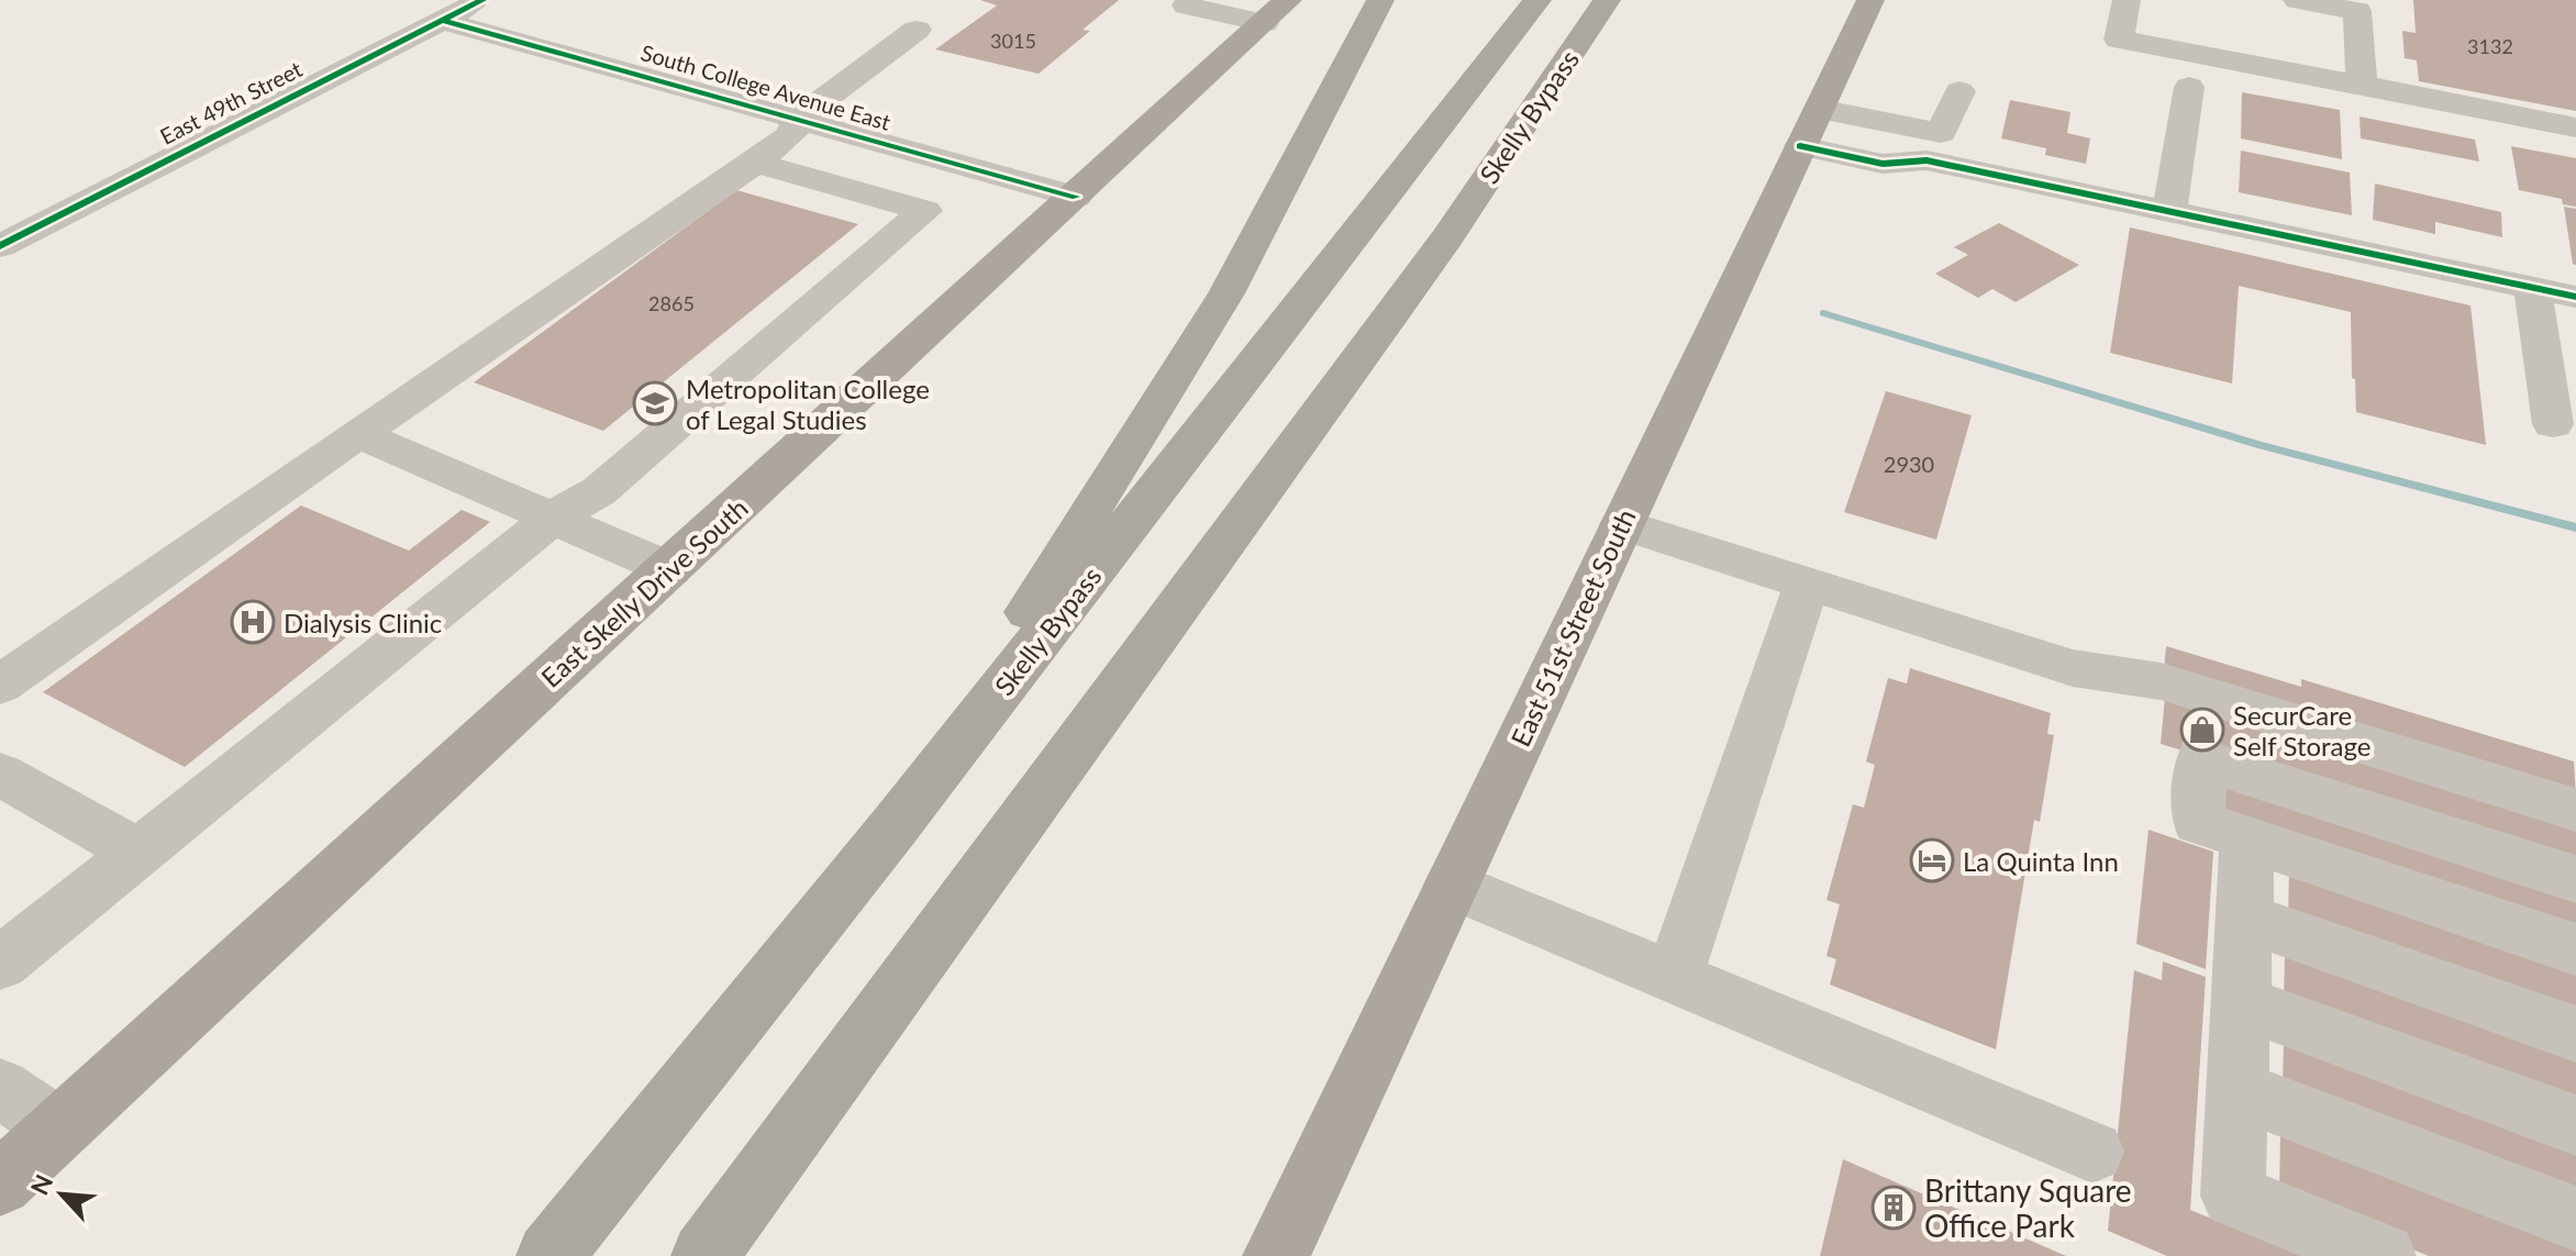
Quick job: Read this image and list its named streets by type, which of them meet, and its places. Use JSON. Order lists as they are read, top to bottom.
{
  "streets": {
    "highway": ["Skelly Bypass"],
    "main road": ["East Skelly Drive South", "East 51st Street South"],
    "street": ["South College Avenue East", "East 49th Street"]
  },
  "crossings": [
    ["South College Avenue East", "East 49th Street"],
    ["South College Avenue East", "East Skelly Drive South"]
  ],
  "places": {
    "school or university": ["Metropolitan College of Legal Studies"],
    "hospital": ["Dialysis Clinic"],
    "shop": ["SecurCare Self Storage"],
    "hotel": ["La Quinta Inn"],
    "building": ["Brittany Square Office Park"]
  },
  "house_numbers": [
    "3015",
    "3132",
    "2865",
    "2930"
  ],
  "north": "top left"
}
